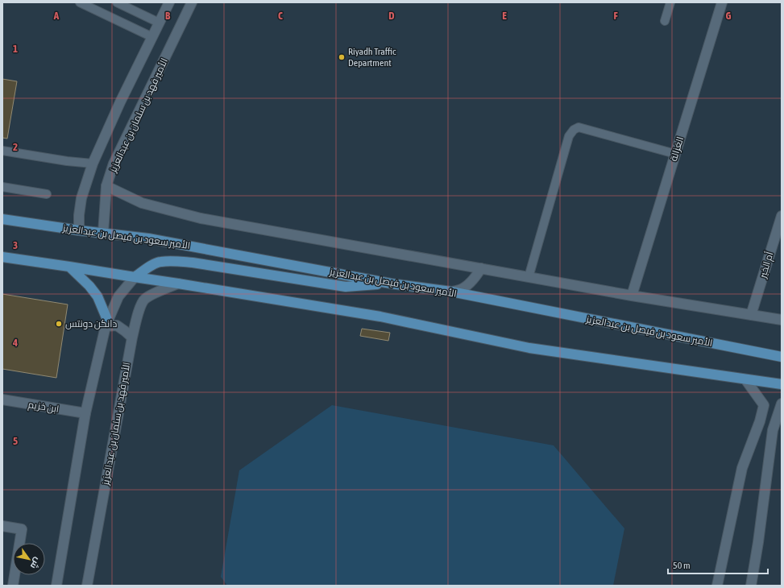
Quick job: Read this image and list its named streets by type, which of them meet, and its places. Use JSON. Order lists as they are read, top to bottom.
{
  "streets": {
    "main road": ["الأمير سعود بن فيصل بن عبدالعزيز"],
    "street": [
      "الأمير فهد بن سلمان بن عبدالعزيز",
      "الغزالة",
      "أم الخير",
      "ابن خزيم"
    ]
  },
  "crossings": [
    ["الأمير فهد بن سلمان بن عبدالعزيز", "الأمير سعود بن فيصل بن عبدالعزيز"]
  ],
  "places": ["Riyadh Traffic Department", "دانكن دونتس"],
  "scale_bar": "50 m",
  "north": "bottom right",
  "grid": {
    "columns": [
      "A",
      "B",
      "C",
      "D",
      "E",
      "F",
      "G"
    ],
    "rows": [
      "1",
      "2",
      "3",
      "4",
      "5"
    ]
  }
}
